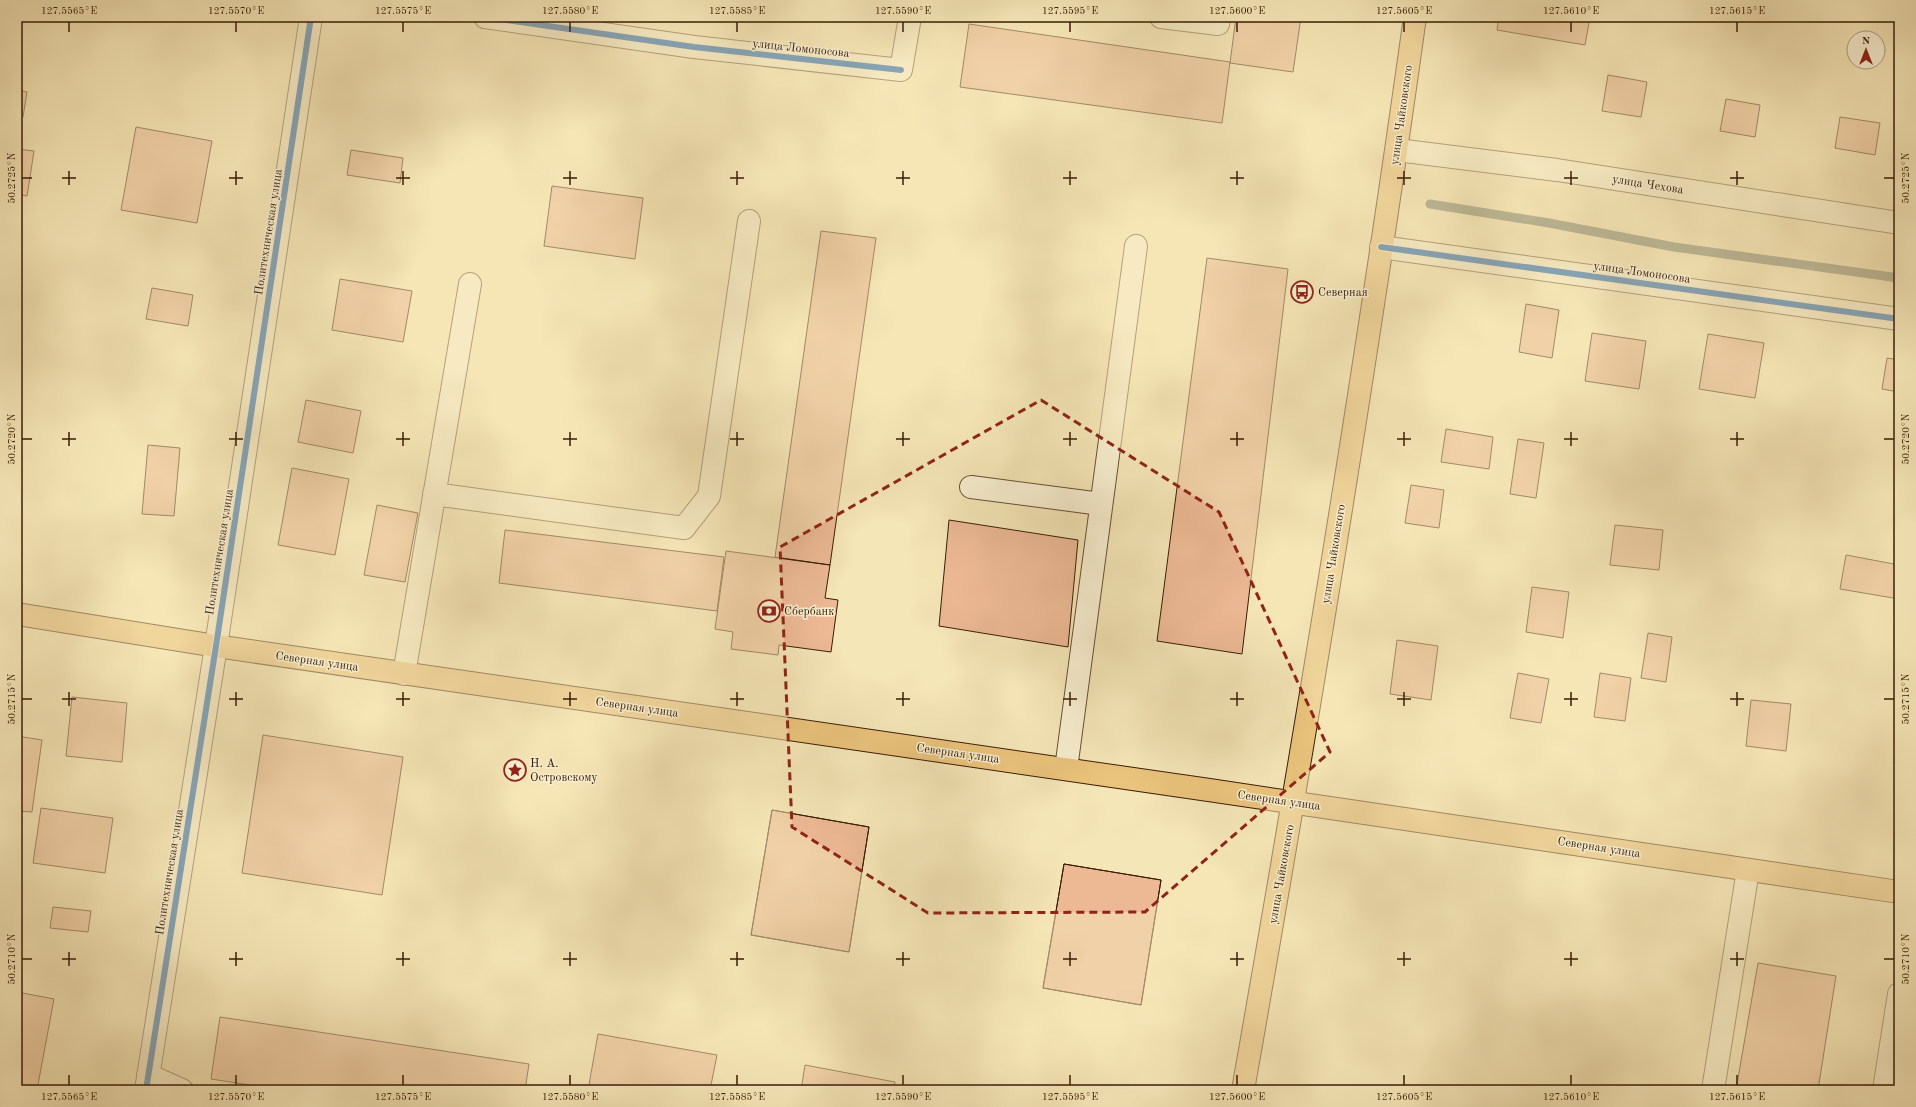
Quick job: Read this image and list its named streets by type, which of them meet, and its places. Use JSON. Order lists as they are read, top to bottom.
{
  "streets": {
    "main road": ["улица Чайковского", "Северная улица"],
    "street": ["улица Ломоносова", "улица Чехова", "Политехническая улица"]
  },
  "crossings": [
    ["улица Ломоносова", "улица Чайковского"],
    ["улица Чайковского", "улица Чехова"],
    ["улица Чайковского", "Северная улица"],
    ["Политехническая улица", "Северная улица"]
  ],
  "places": {
    "bus stop": ["Северная"],
    "bank": ["Сбербанк"],
    "place": ["Н. А. Островскому"]
  },
  "north": "top",
  "coordinates": [
    "127.5565°E",
    "127.5570°E",
    "127.5575°E",
    "127.5580°E",
    "127.5585°E",
    "127.5590°E",
    "127.5595°E",
    "127.5600°E",
    "127.5605°E",
    "127.5610°E",
    "127.5615°E",
    "50.2725°N",
    "50.2720°N",
    "50.2715°N",
    "50.2710°N"
  ]
}
